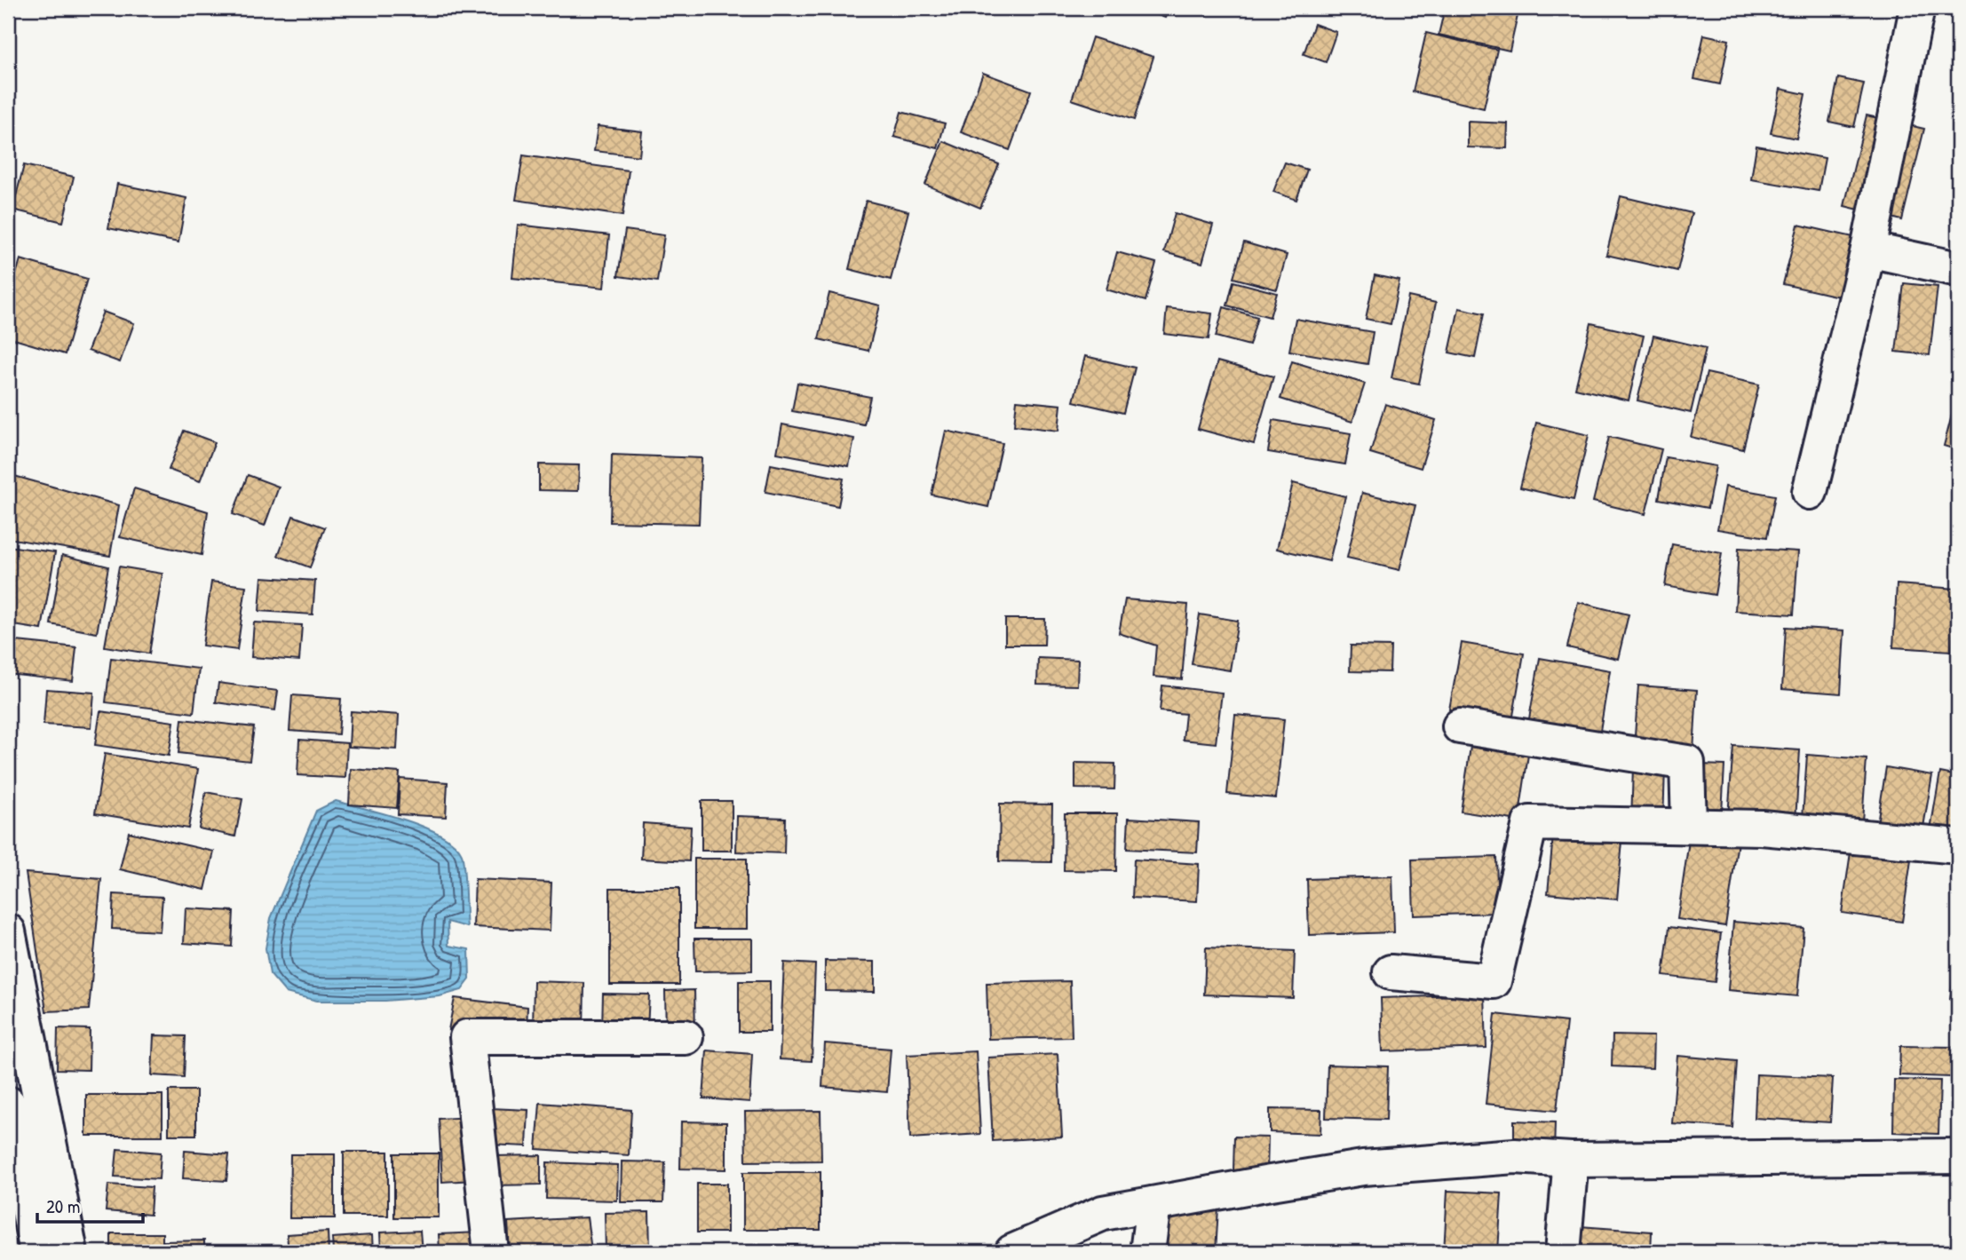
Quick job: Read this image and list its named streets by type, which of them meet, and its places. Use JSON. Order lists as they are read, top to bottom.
{
  "scale_bar": "20 m"
}
